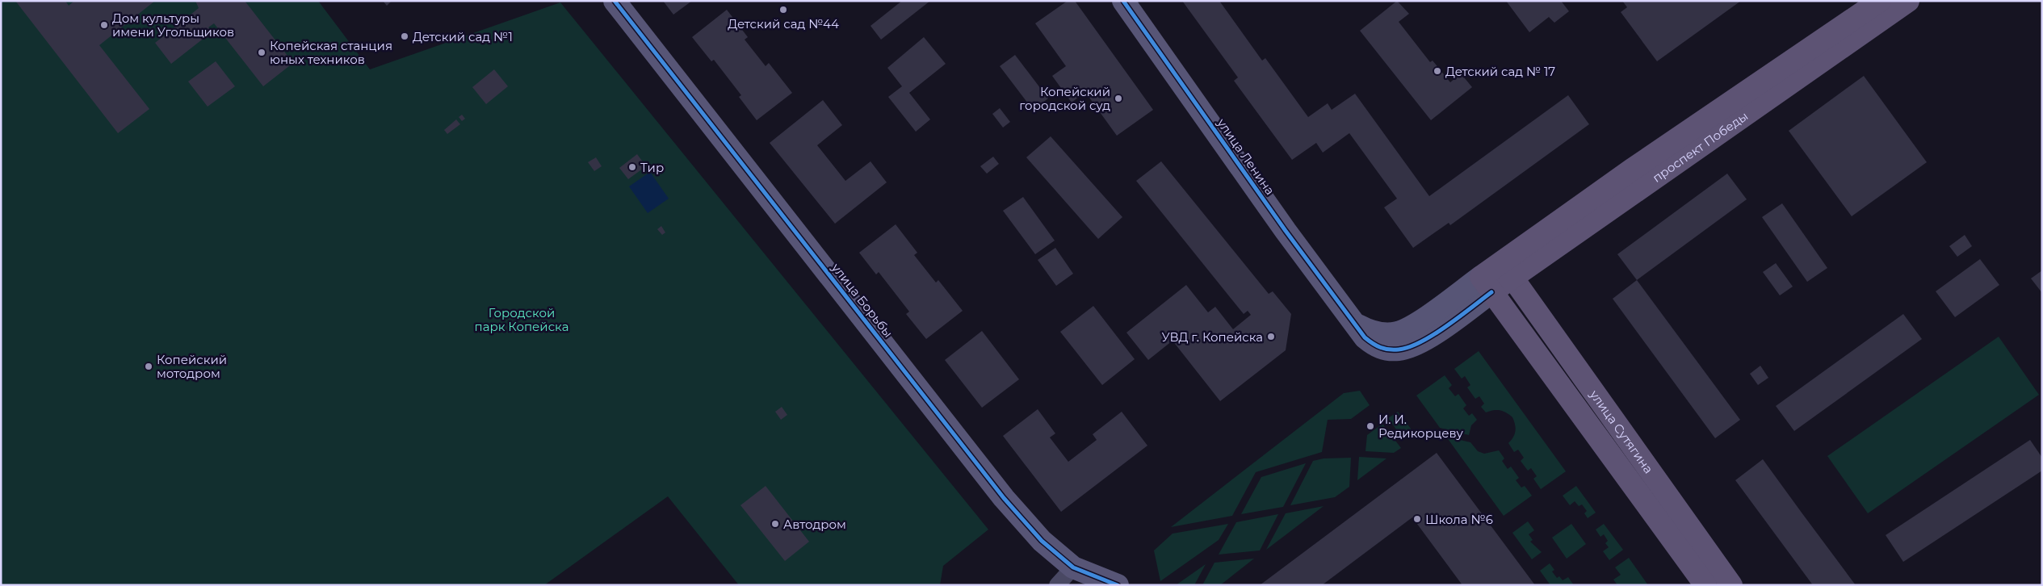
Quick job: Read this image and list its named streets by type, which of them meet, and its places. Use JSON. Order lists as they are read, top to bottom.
{
  "streets": {
    "main road": ["проспект Победы", "улица Сутягина"],
    "street": ["улица Ленина", "улица Борьбы"]
  },
  "crossings": [
    ["проспект Победы", "улица Ленина"],
    ["проспект Победы", "улица Сутягина"]
  ],
  "parks": ["Городской парк Копейска"],
  "places": [
    "Детский сад №44",
    "Дом культуры имени Угольщиков",
    "Детский сад №1",
    "Копейская станция юных техников",
    "Детский сад № 17",
    "Копейский городской суд",
    "Тир",
    "УВД г. Копейска",
    "Копейский мотодром",
    "И. И. Редикорцеву",
    "Школа №6",
    "Автодром"
  ]
}
